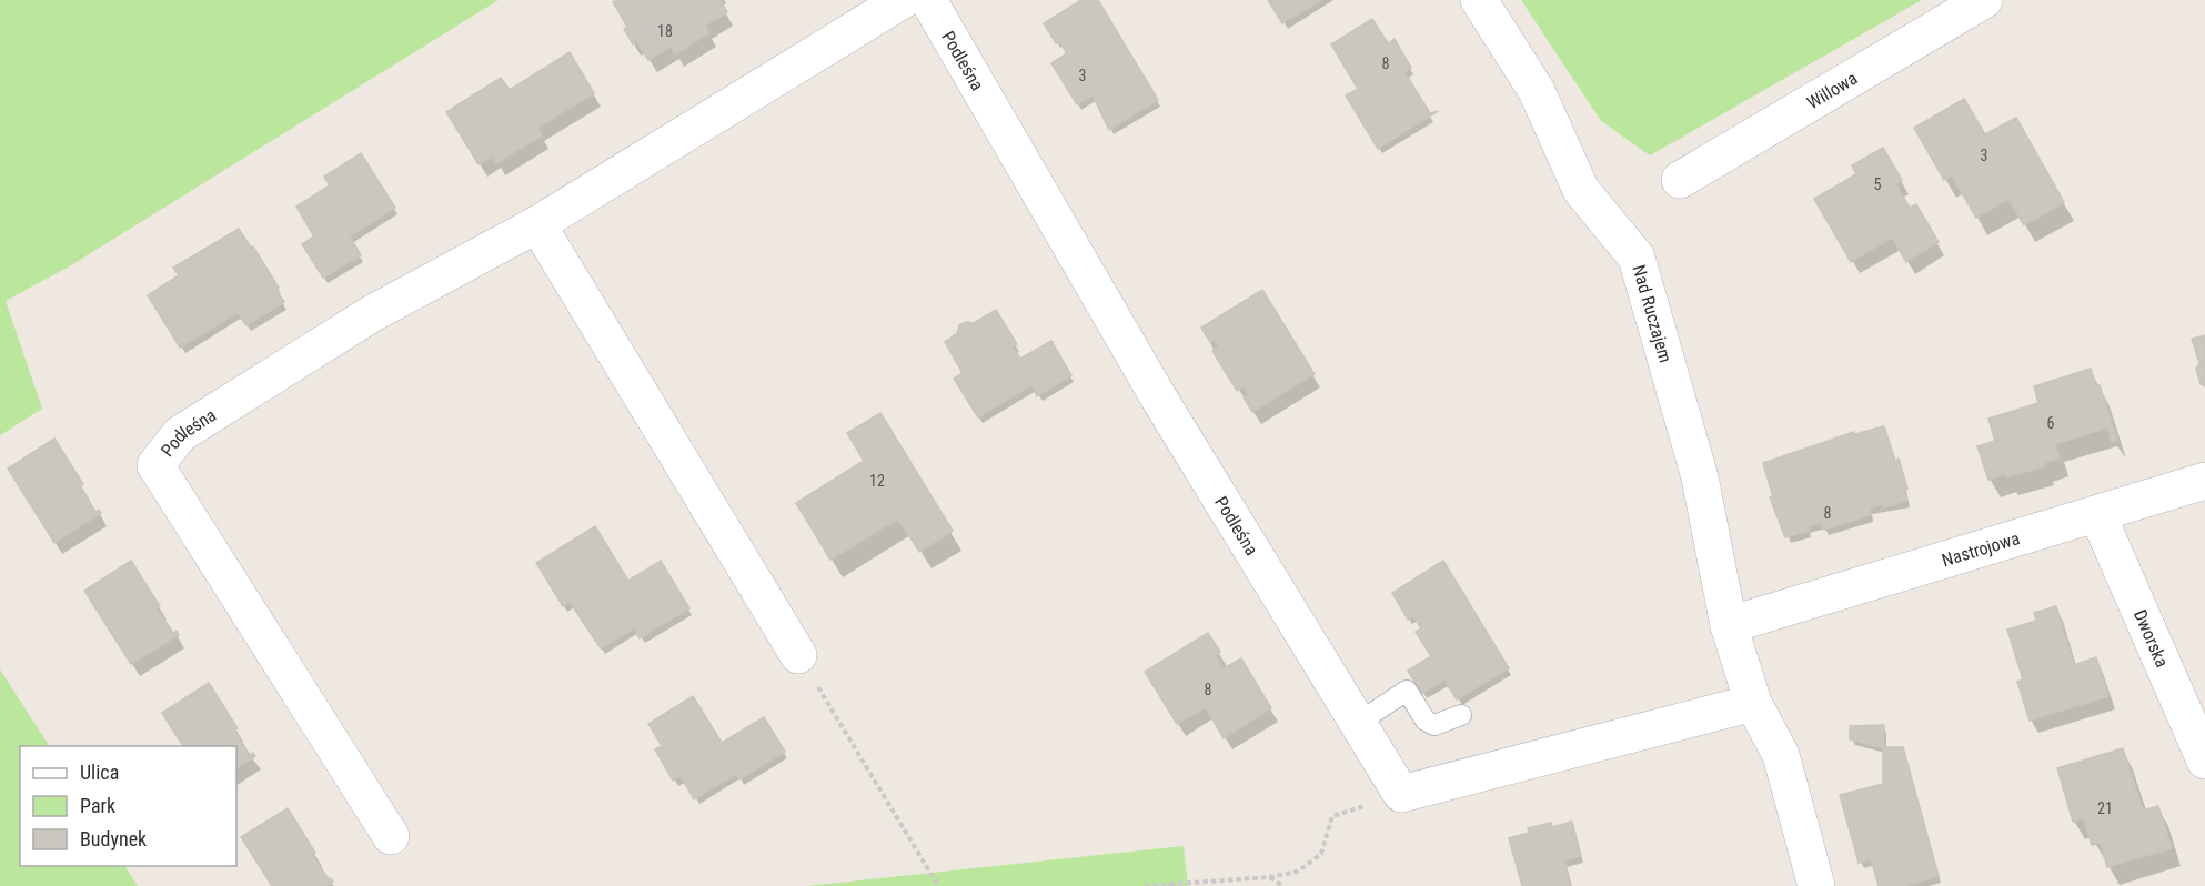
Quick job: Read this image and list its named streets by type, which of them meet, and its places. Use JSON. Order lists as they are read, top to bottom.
{
  "streets": {
    "street": [
      "Podleśna",
      "Willowa",
      "Nad Ruczajem",
      "Nastrojowa",
      "Dworska"
    ]
  },
  "crossings": [
    ["Nad Ruczajem", "Nastrojowa"],
    ["Nastrojowa", "Dworska"]
  ],
  "house_numbers": [
    "18",
    "8",
    "3",
    "3",
    "5",
    "6",
    "12",
    "8",
    "8",
    "21"
  ],
  "legend": ["Ulica", "Park", "Budynek"]
}
